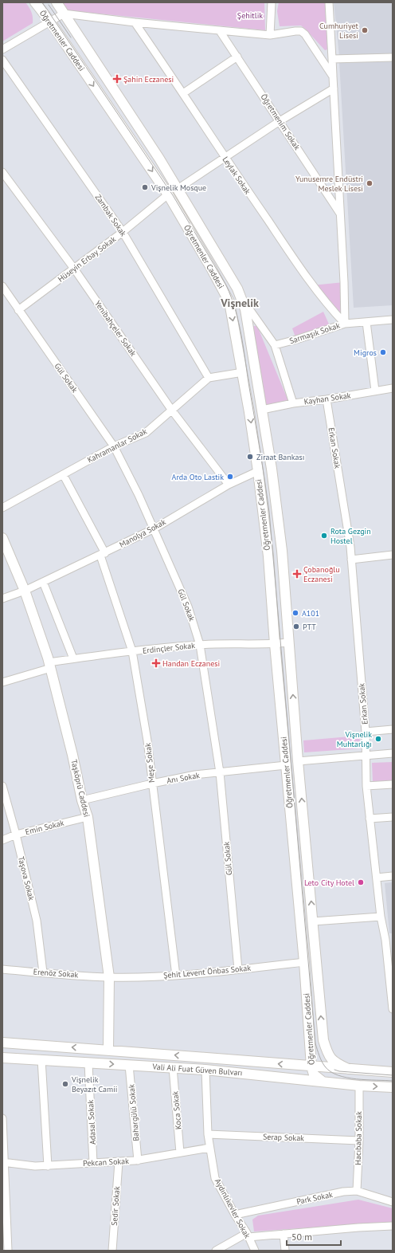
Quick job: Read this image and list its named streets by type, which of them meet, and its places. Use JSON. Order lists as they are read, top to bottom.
{
  "streets": {
    "main road": ["Öğretmenler Caddesi", "Taşköprü Caddesi", "Vali Ali Fuat Güven Bulvarı"],
    "street": [
      "Öğretmenim Sokak",
      "Leylak Sokak",
      "Zambak Sokak",
      "Hüseyin Erbay Sokak",
      "Yenibahçeler Sokak",
      "Sarmaşık Sokak",
      "Gül Sokak",
      "Kayhan Sokak",
      "Kahramanlar Sokak",
      "Erkan Sokak",
      "Manolya Sokak",
      "Erdinçler Sokak",
      "Meşe Sokak",
      "Anı Sokak",
      "Emin Sokak",
      "Taşova Sokak",
      "Şehit Levent Önbas Sokak",
      "Erenöz Sokak",
      "Koca Sokak",
      "Bahargülü Sokak",
      "Adasal Sokak",
      "Serap Sokak",
      "Hacıbaba Sokak",
      "Pekcan Sokak",
      "Park Sokak",
      "Sedir Sokak",
      "Aydınlıkevler Sokak"
    ]
  },
  "crossings": [
    ["Öğretmenler Caddesi", "Hüseyin Erbay Sokak"],
    ["Öğretmenler Caddesi", "Kayhan Sokak"],
    ["Öğretmenler Caddesi", "Manolya Sokak"],
    ["Öğretmenler Caddesi", "Erdinçler Sokak"],
    ["Öğretmenler Caddesi", "Anı Sokak"],
    ["Öğretmenler Caddesi", "Şehit Levent Önbas Sokak"],
    ["Öğretmenler Caddesi", "Vali Ali Fuat Güven Bulvarı"],
    ["Leylak Sokak", "Sarmaşık Sokak"],
    ["Zambak Sokak", "Hüseyin Erbay Sokak"],
    ["Zambak Sokak", "Kahramanlar Sokak"],
    ["Hüseyin Erbay Sokak", "Yenibahçeler Sokak"],
    ["Hüseyin Erbay Sokak", "Gül Sokak"],
    ["Yenibahçeler Sokak", "Kahramanlar Sokak"],
    ["Yenibahçeler Sokak", "Manolya Sokak"],
    ["Gül Sokak", "Kahramanlar Sokak"],
    ["Gül Sokak", "Manolya Sokak"],
    ["Gül Sokak", "Erdinçler Sokak"],
    ["Gül Sokak", "Anı Sokak"],
    ["Gül Sokak", "Şehit Levent Önbas Sokak"],
    ["Kayhan Sokak", "Erkan Sokak"],
    ["Kahramanlar Sokak", "Meşe Sokak"],
    ["Manolya Sokak", "Meşe Sokak"],
    ["Manolya Sokak", "Taşköprü Caddesi"],
    ["Erdinçler Sokak", "Meşe Sokak"],
    ["Erdinçler Sokak", "Taşköprü Caddesi"],
    ["Meşe Sokak", "Anı Sokak"],
    ["Meşe Sokak", "Şehit Levent Önbas Sokak"],
    ["Anı Sokak", "Taşköprü Caddesi"],
    ["Taşköprü Caddesi", "Emin Sokak"],
    ["Taşköprü Caddesi", "Şehit Levent Önbas Sokak"],
    ["Taşköprü Caddesi", "Erenöz Sokak"],
    ["Taşköprü Caddesi", "Vali Ali Fuat Güven Bulvarı"],
    ["Emin Sokak", "Taşova Sokak"],
    ["Taşova Sokak", "Erenöz Sokak"],
    ["Şehit Levent Önbas Sokak", "Erenöz Sokak"],
    ["Vali Ali Fuat Güven Bulvarı", "Koca Sokak"],
    ["Vali Ali Fuat Güven Bulvarı", "Bahargülü Sokak"],
    ["Vali Ali Fuat Güven Bulvarı", "Adasal Sokak"],
    ["Vali Ali Fuat Güven Bulvarı", "Hacıbaba Sokak"],
    ["Vali Ali Fuat Güven Bulvarı", "Aydınlıkevler Sokak"],
    ["Koca Sokak", "Pekcan Sokak"],
    ["Bahargülü Sokak", "Pekcan Sokak"],
    ["Adasal Sokak", "Pekcan Sokak"],
    ["Serap Sokak", "Hacıbaba Sokak"],
    ["Serap Sokak", "Aydınlıkevler Sokak"],
    ["Hacıbaba Sokak", "Park Sokak"],
    ["Pekcan Sokak", "Sedir Sokak"],
    ["Pekcan Sokak", "Aydınlıkevler Sokak"],
    ["Park Sokak", "Aydınlıkevler Sokak"]
  ],
  "districts": ["Vişnelik"],
  "parks": ["Şehitlik"],
  "places": {
    "other": [
      "Cumhuriyet Lisesi",
      "Yunusemre Endüstri Meslek Lisesi",
      "Vişnelik Mosque",
      "Migros",
      "Ziraat Bankası",
      "Arda Oto Lastik",
      "Rota Gezgin Hostel",
      "A101",
      "PTT",
      "Vişnelik Muhtarlığı",
      "Leto City Hotel",
      "Vişnelik Beyazıt Camii"
    ],
    "health": ["Şahin Eczanesi", "Çobanoğlu Eczanesi", "Handan Eczanesi"]
  },
  "scale_bar": "50 m"
}
